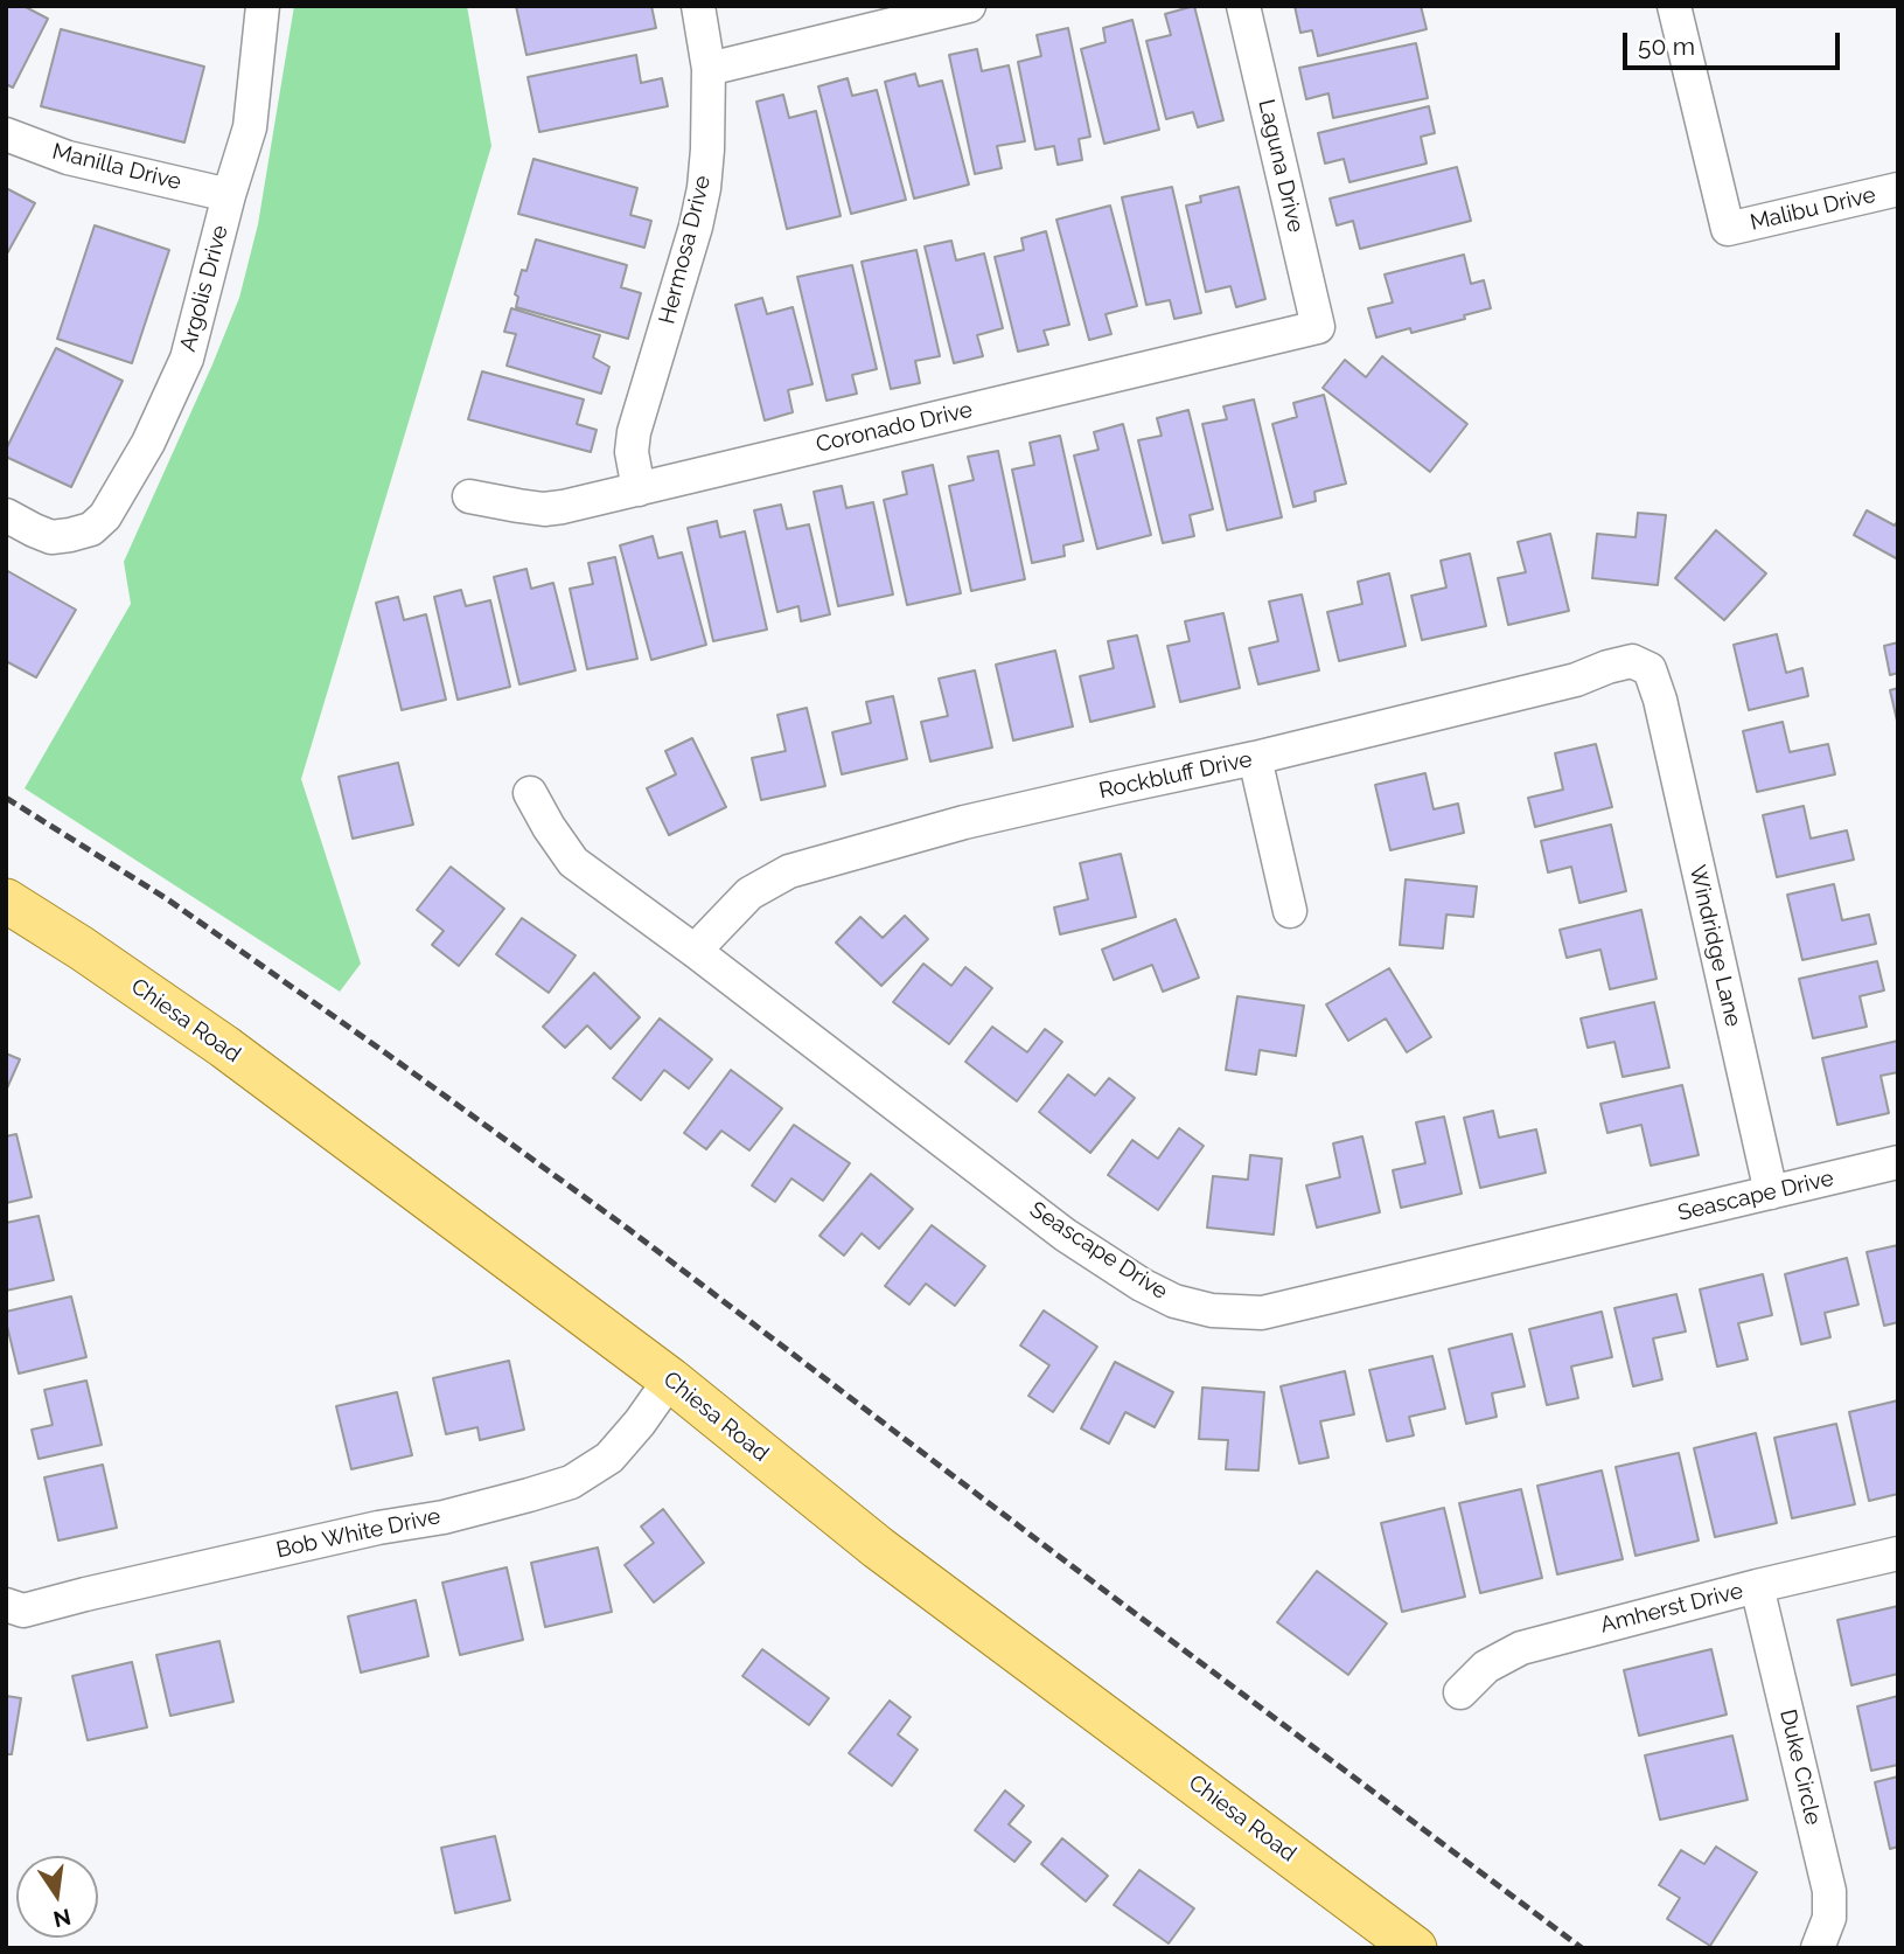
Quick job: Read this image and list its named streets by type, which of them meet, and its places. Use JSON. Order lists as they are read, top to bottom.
{
  "streets": {
    "main road": ["Chiesa Road"],
    "street": [
      "Laguna Drive",
      "Manilla Drive",
      "Malibu Drive",
      "Hermosa Drive",
      "Argolis Drive",
      "Coronado Drive",
      "Rockbluff Drive",
      "Windridge Lane",
      "Seascape Drive",
      "Bob White Drive",
      "Amherst Drive",
      "Duke Circle"
    ]
  },
  "crossings": [
    ["Laguna Drive", "Coronado Drive"],
    ["Manilla Drive", "Argolis Drive"],
    ["Hermosa Drive", "Coronado Drive"],
    ["Rockbluff Drive", "Windridge Lane"],
    ["Rockbluff Drive", "Seascape Drive"],
    ["Windridge Lane", "Seascape Drive"],
    ["Chiesa Road", "Bob White Drive"],
    ["Amherst Drive", "Duke Circle"]
  ],
  "scale_bar": "50 m",
  "north": "bottom"
}
